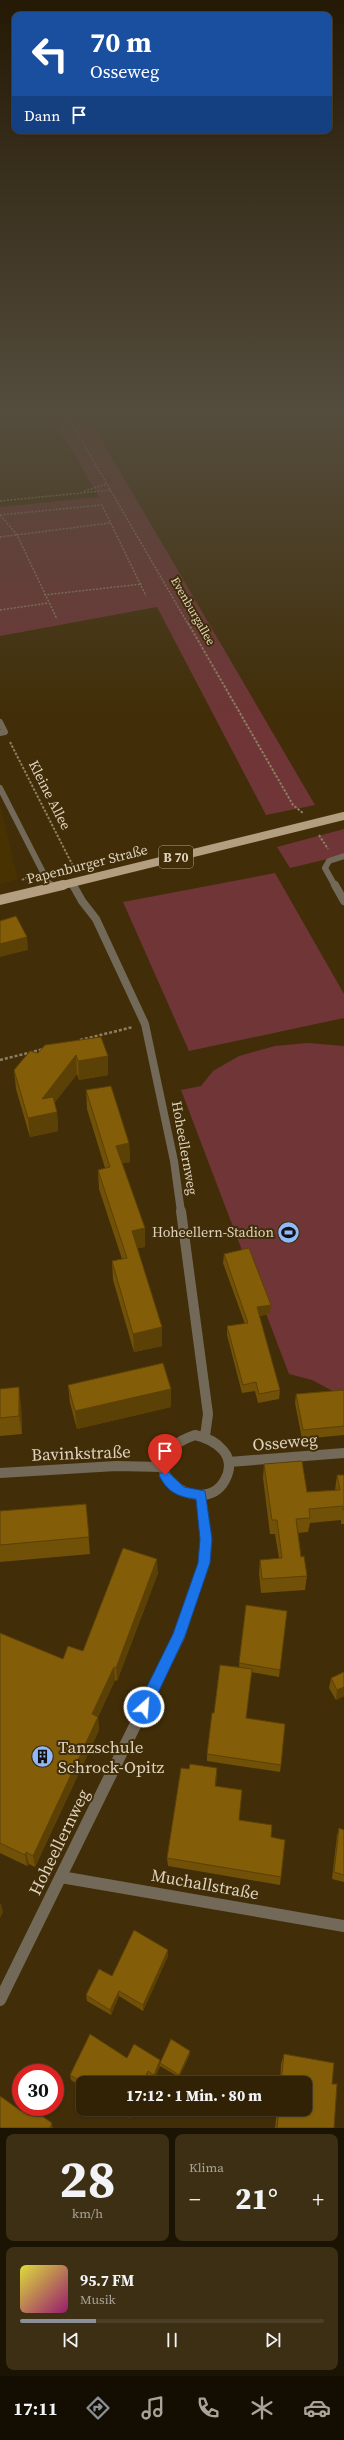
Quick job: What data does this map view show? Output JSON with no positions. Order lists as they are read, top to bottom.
{
  "streets": {
    "main road": ["B 70", "Papenburger Straße"],
    "street": [
      "Hoheellernweg",
      "Osseweg",
      "Bavinkstraße",
      "Muchallstraße"
    ],
    "path": ["Evenburgallee", "Kleine Allee"]
  },
  "crossings": [
    ["Papenburger Straße", "Hoheellernweg"],
    ["Hoheellernweg", "Osseweg"],
    ["Hoheellernweg", "Bavinkstraße"],
    ["Hoheellernweg", "Muchallstraße"],
    ["Osseweg", "Bavinkstraße"]
  ],
  "places": {
    "sports": ["Hoheellern-Stadion"],
    "building": ["Tanzschule Schrock-Opitz"]
  },
  "page": {
    "turn": ["70 m", "Osseweg"],
    "then": "Dann",
    "limit": "30",
    "trip": "17:12 · 1 Min. · 80 m",
    "tile": [
      ["28", "km/h"],
      "Klima"
    ],
    "heat": ["−", "21°", "+"],
    "song": ["95.7 FM", "Musik"],
    "tabs": "17:11"
  }
}
